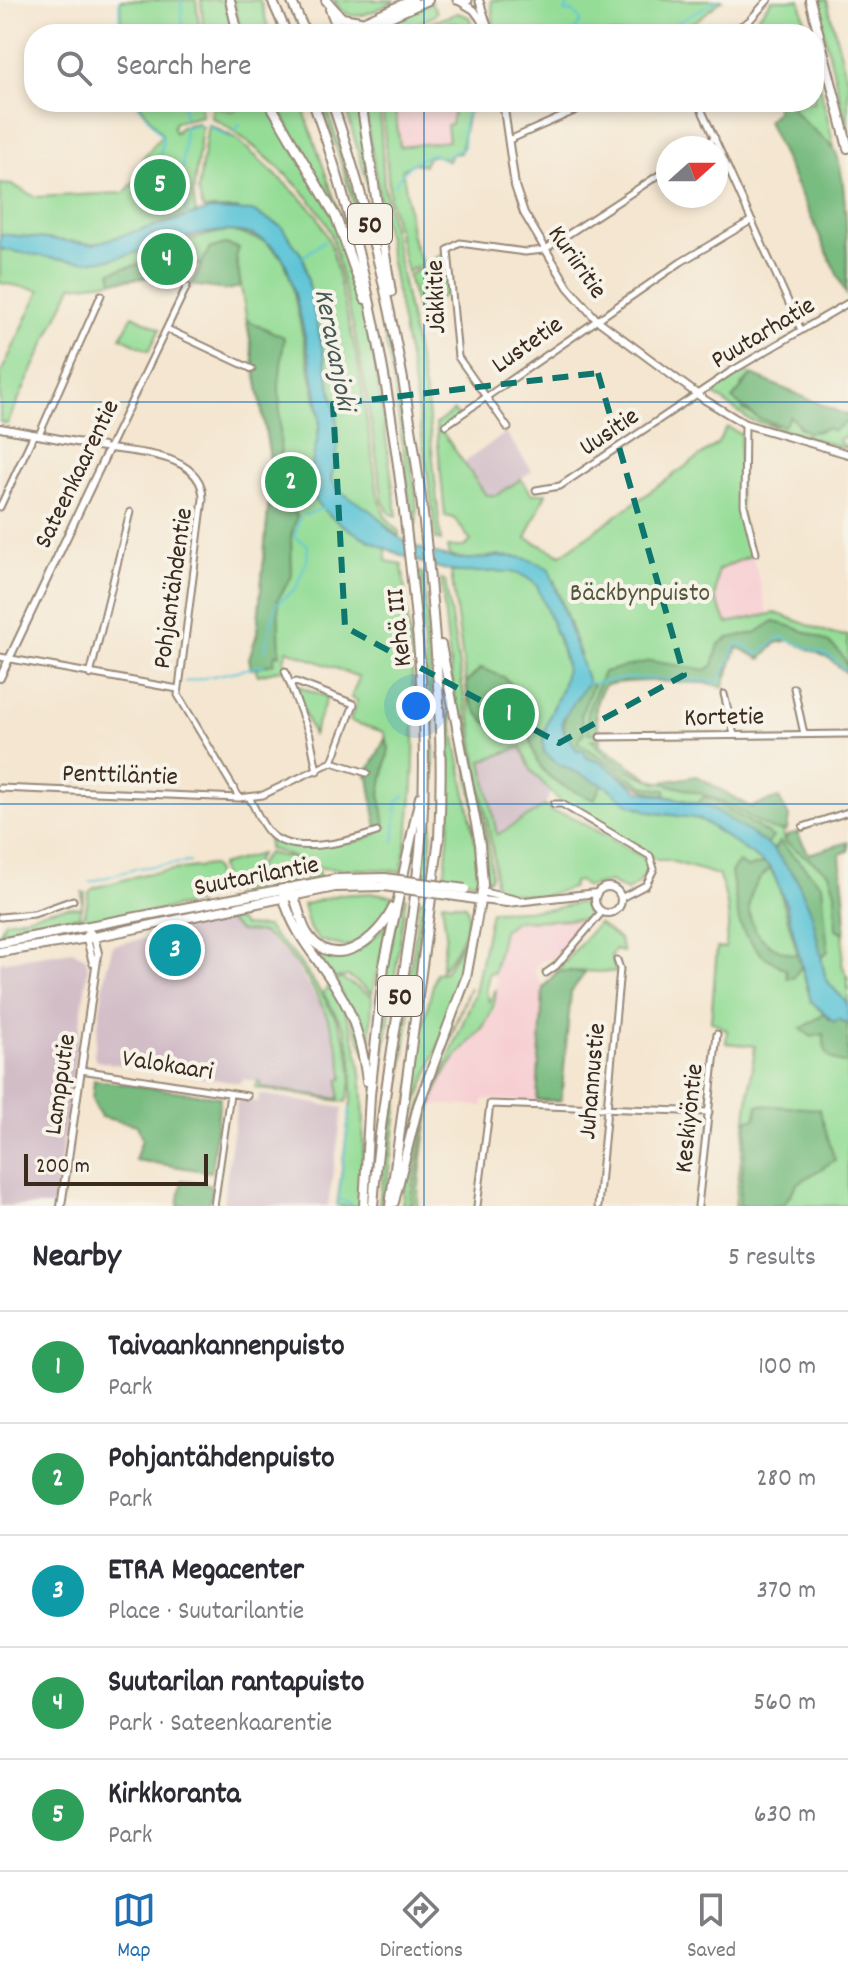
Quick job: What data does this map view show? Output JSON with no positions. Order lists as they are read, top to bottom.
{
  "streets": {
    "main road": ["50", "Kehä III", "Suutarilantie"],
    "street": [
      "Kuriiritie",
      "Jäkkitie",
      "Puutarhatie",
      "Lustetie",
      "Uusitie",
      "Sateenkaarentie",
      "Pohjantähdentie",
      "Kortetie",
      "Penttiläntie",
      "Valokaari",
      "Juhannustie",
      "Lampputie",
      "Keskiyöntie"
    ]
  },
  "crossings": [
    ["Kuriiritie", "Jäkkitie"],
    ["Kuriiritie", "Puutarhatie"],
    ["Kuriiritie", "Lustetie"],
    ["Kuriiritie", "Uusitie"],
    ["Jäkkitie", "Lustetie"],
    ["Puutarhatie", "Uusitie"],
    ["Sateenkaarentie", "Pohjantähdentie"],
    ["Pohjantähdentie", "Penttiläntie"],
    ["Suutarilantie", "Lampputie"],
    ["Valokaari", "Lampputie"]
  ],
  "water": ["Keravanjoki"],
  "parks": ["Bäckbynpuisto"],
  "scale_bar": "200 m",
  "north": "right",
  "page": {
    "search": "Search here",
    "pins": [
      "5",
      "4",
      "2",
      "1",
      "3"
    ],
    "scale": "200 m",
    "heading": ["Nearby", "5 results"],
    "list": [
      {
        "mark": "1",
        "name": "Taivaankannenpuisto",
        "note": "Park",
        "value": "100 m"
      },
      {
        "mark": "2",
        "name": "Pohjantähdenpuisto",
        "note": "Park",
        "value": "280 m"
      },
      {
        "mark": "3",
        "name": "ETRA Megacenter",
        "note": "Place · Suutarilantie",
        "value": "370 m"
      },
      {
        "mark": "4",
        "name": "Suutarilan rantapuisto",
        "note": "Park · Sateenkaarentie",
        "value": "560 m"
      },
      {
        "mark": "5",
        "name": "Kirkkoranta",
        "note": "Park",
        "value": "630 m"
      }
    ],
    "nav": ["Map", "Directions", "Saved"]
  }
}
